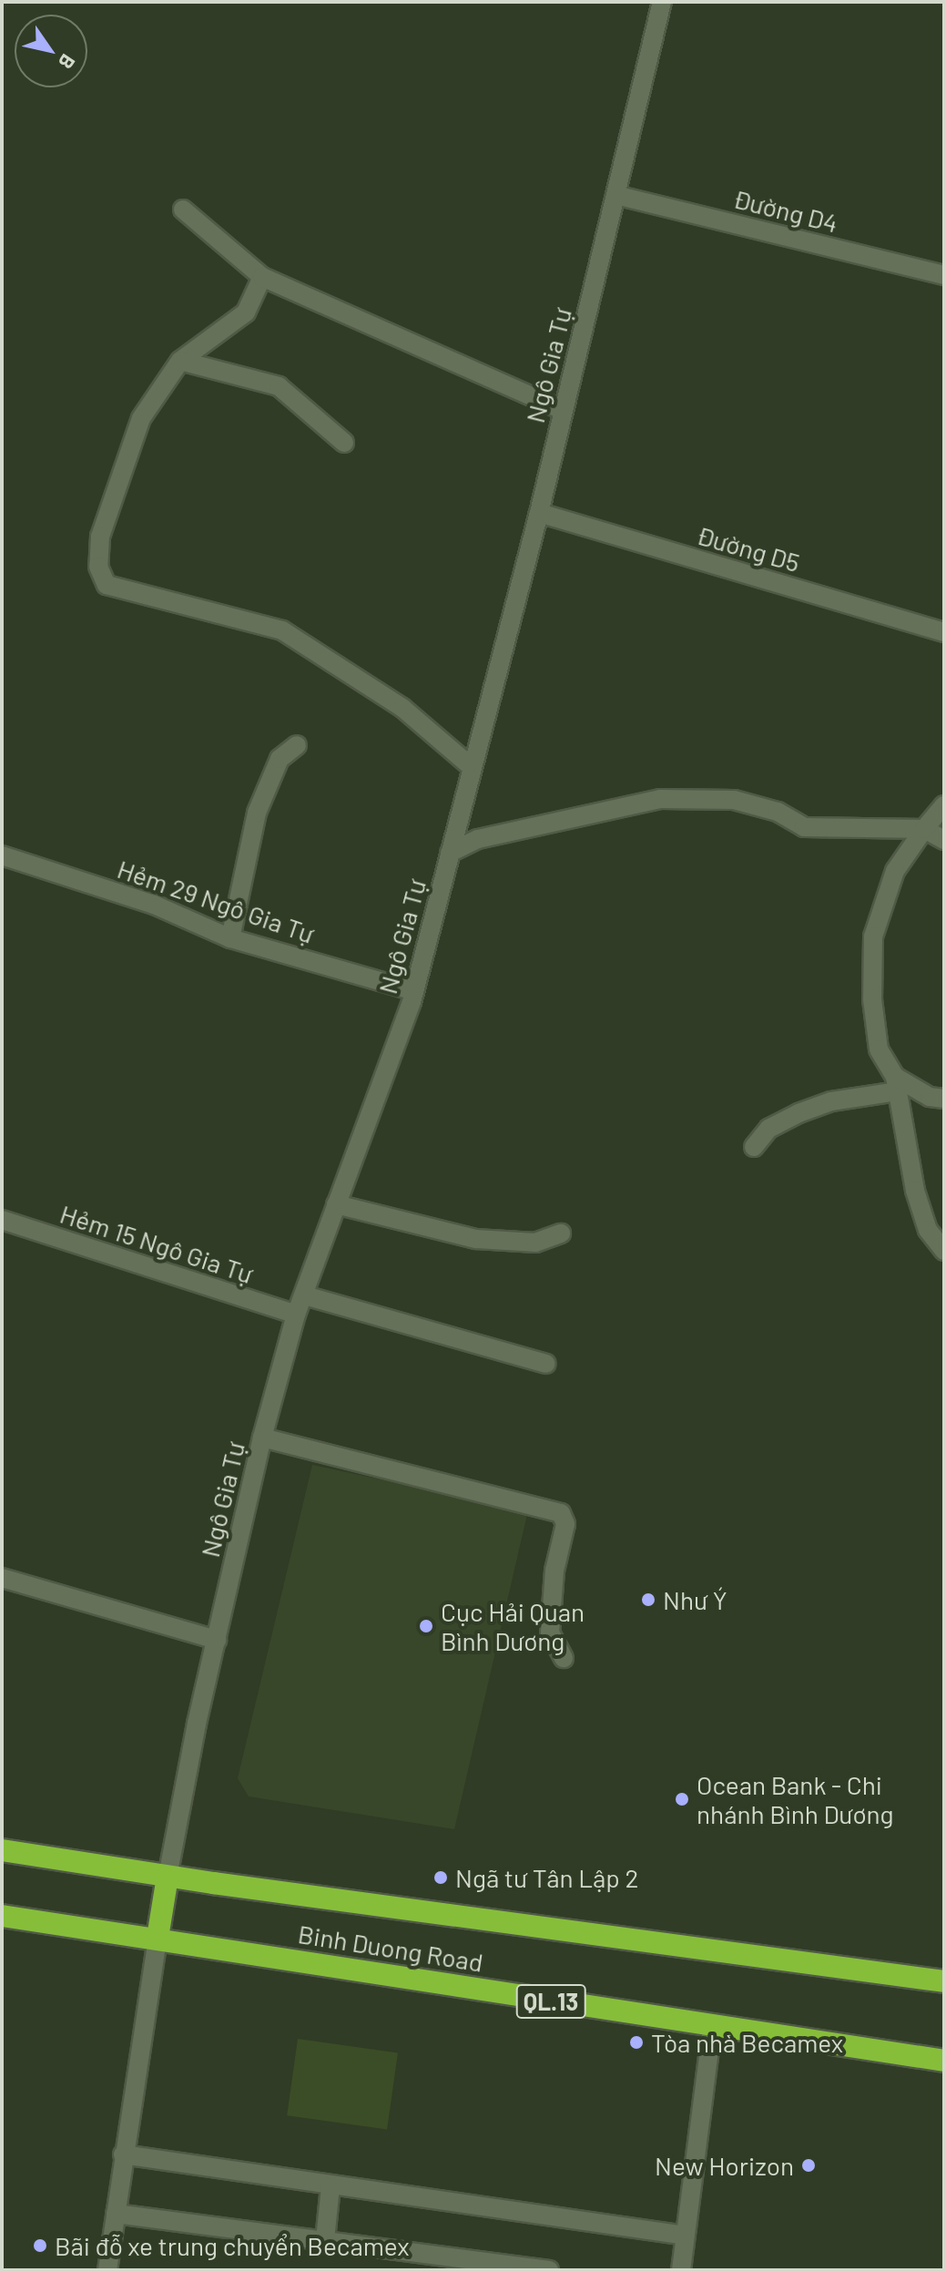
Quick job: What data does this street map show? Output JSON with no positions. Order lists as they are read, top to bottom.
{
  "streets": {
    "highway": ["Binh Duong Road", "QL.13"],
    "street": [
      "Đường D4",
      "Ngô Gia Tự",
      "Đường D5",
      "Hẻm 29 Ngô Gia Tự",
      "Hẻm 15 Ngô Gia Tự"
    ]
  },
  "crossings": [
    ["Đường D4", "Ngô Gia Tự"],
    ["Ngô Gia Tự", "Đường D5"],
    ["Ngô Gia Tự", "Hẻm 29 Ngô Gia Tự"],
    ["Ngô Gia Tự", "Hẻm 15 Ngô Gia Tự"],
    ["Ngô Gia Tự", "Binh Duong Road"]
  ],
  "places": [
    "Như Ý",
    "Cục Hải Quan Bình Dương",
    "Ocean Bank - Chi nhánh Bình Dương",
    "Ngã tư Tân Lập 2",
    "Tòa nhà Becamex",
    "New Horizon",
    "Bãi đỗ xe trung chuyển Becamex"
  ],
  "north": "bottom right"
}
